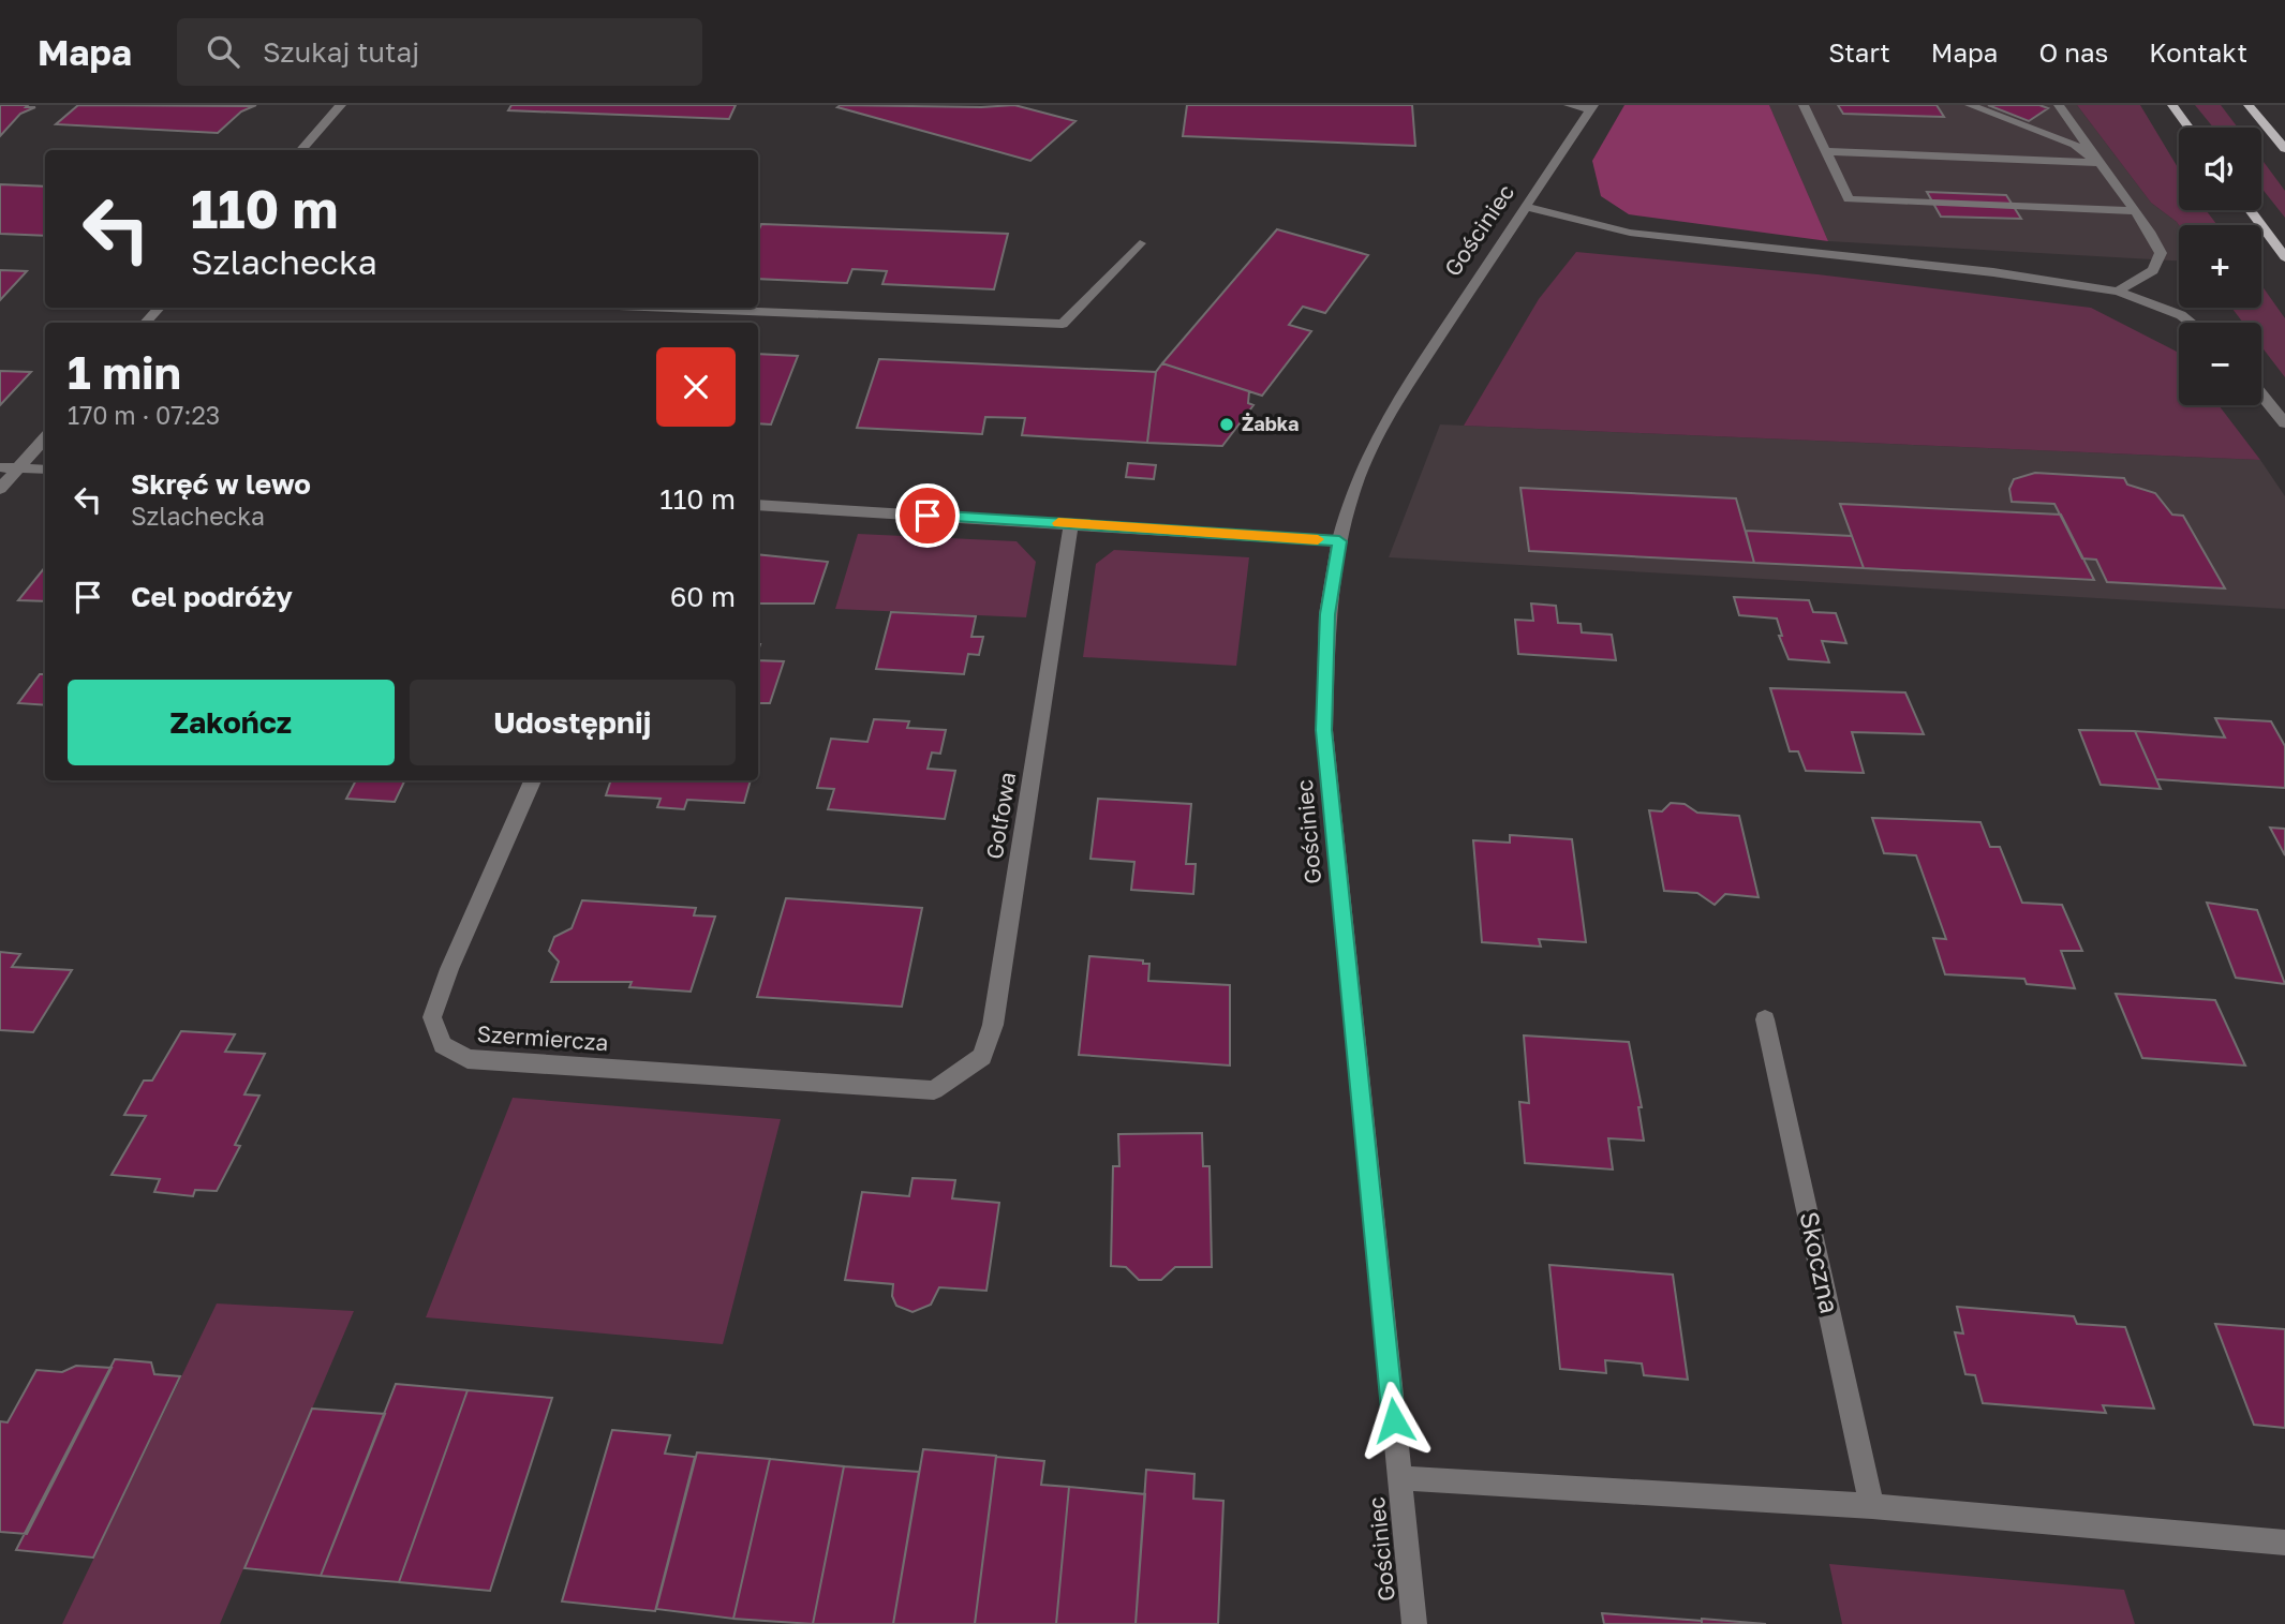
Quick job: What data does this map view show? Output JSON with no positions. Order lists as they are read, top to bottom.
{
  "streets": {
    "street": [
      "Gościniec",
      "Golfowa",
      "Szermiercza",
      "Skoczna"
    ]
  },
  "crossings": [
    ["Golfowa", "Szermiercza"]
  ],
  "places": ["Żabka"],
  "page": {
    "header": "Mapa",
    "search": "Szukaj tutaj",
    "nav": [
      "Start",
      "Mapa",
      "O nas",
      "Kontakt"
    ],
    "map_buttons": ["+", "−"],
    "turn": ["110 m", "Szlachecka"],
    "heading": ["1 min", "170 m · 07:23"],
    "list": [
      {
        "name": "Skręć w lewo",
        "note": "Szlachecka",
        "value": "110 m"
      },
      {
        "name": "Cel podróży",
        "value": "60 m"
      }
    ],
    "buttons": ["Zakończ", "Udostępnij"]
  }
}
